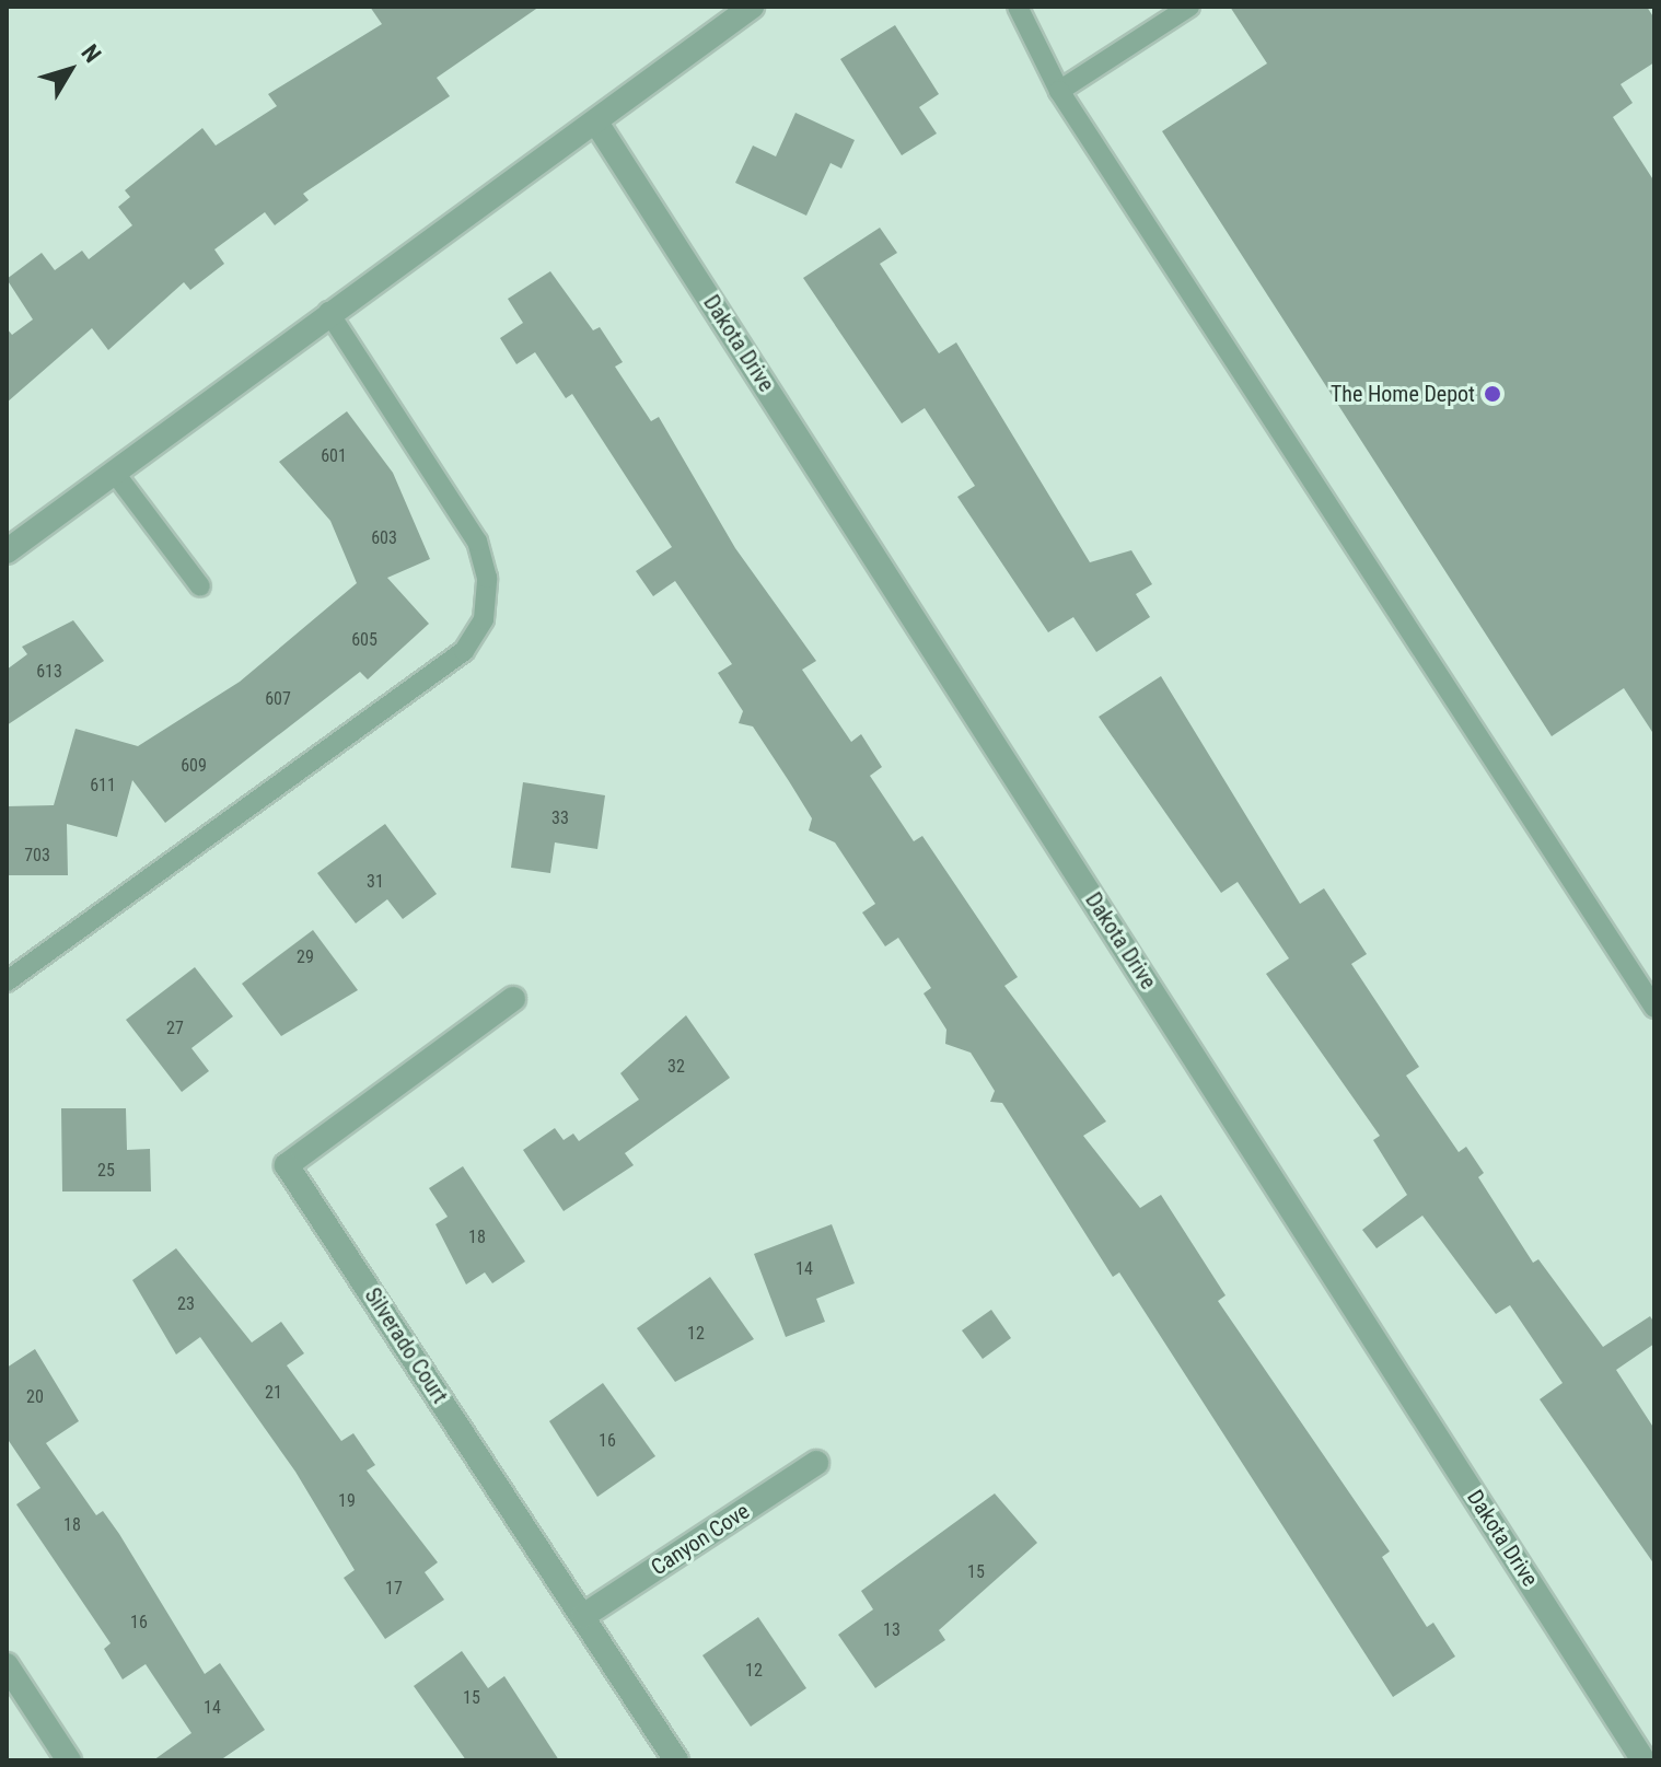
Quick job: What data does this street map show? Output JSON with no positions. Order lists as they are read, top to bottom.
{
  "streets": {
    "street": ["Dakota Drive", "Silverado Court", "Canyon Cove"]
  },
  "crossings": [
    ["Silverado Court", "Canyon Cove"]
  ],
  "places": ["The Home Depot"],
  "house_numbers": [
    "601",
    "603",
    "605",
    "613",
    "607",
    "609",
    "611",
    "33",
    "703",
    "31",
    "29",
    "27",
    "32",
    "25",
    "18",
    "14",
    "23",
    "12",
    "21",
    "20",
    "16",
    "19",
    "18",
    "15",
    "17",
    "16",
    "13",
    "12",
    "15",
    "14"
  ],
  "north": "top right"
}
